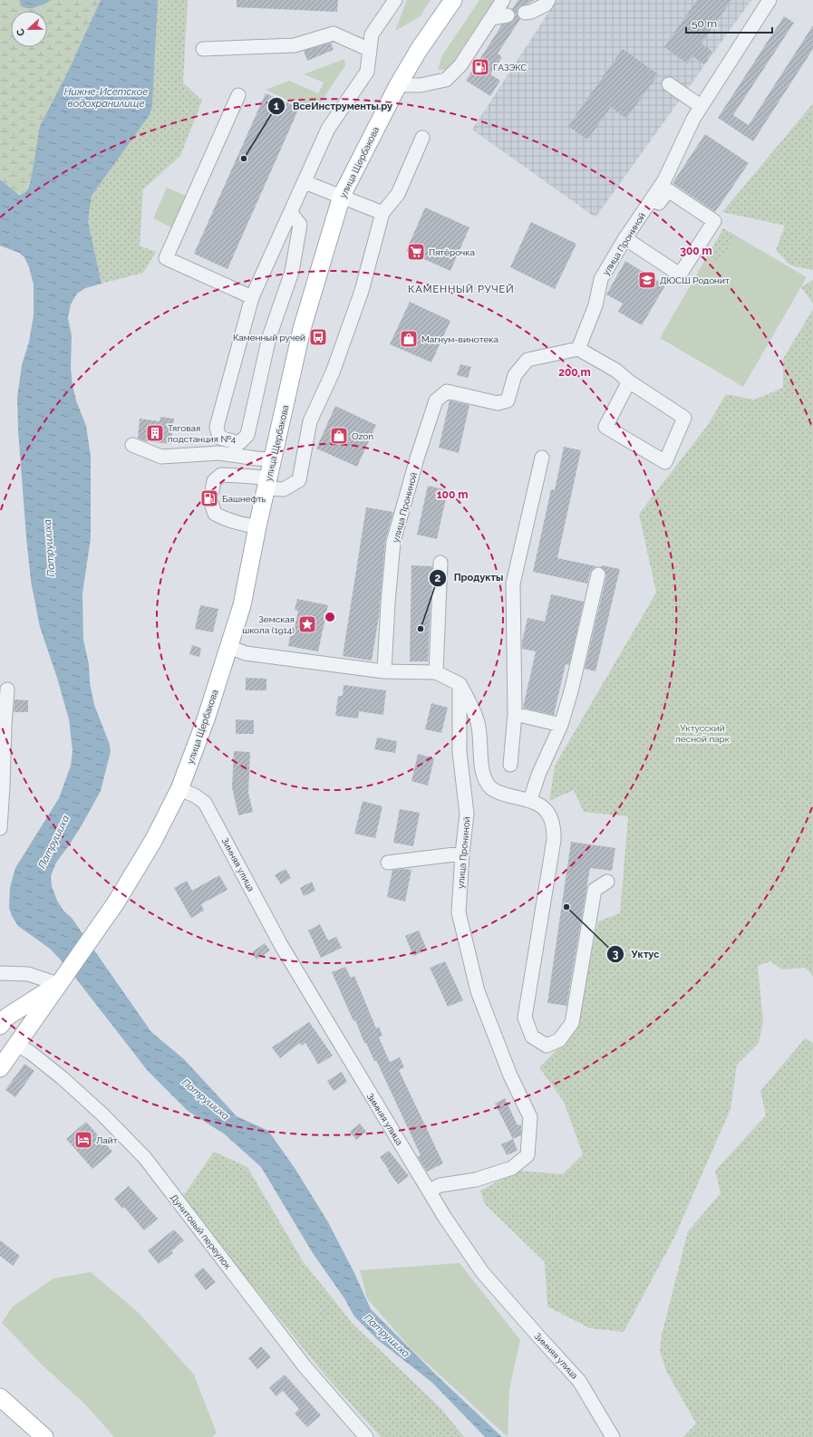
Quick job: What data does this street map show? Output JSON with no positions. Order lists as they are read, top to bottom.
{
  "streets": {
    "main road": ["улица Щербакова"],
    "street": ["улица Прониной", "Зимняя улица", "Дунитовый переулок"]
  },
  "crossings": [
    ["улица Щербакова", "Зимняя улица"],
    ["улица Щербакова", "Дунитовый переулок"],
    ["улица Прониной", "Зимняя улица"]
  ],
  "districts": ["КАМЕННЫЙ РУЧЕЙ"],
  "water": ["Нижне-Исетское водохранилище", "Патрушиха"],
  "parks": ["Уктусский лесной парк"],
  "places": {
    "fuel station": ["ГАЗЭКС", "Башнефть"],
    "other": ["ВсеИнструменты.ру", "Продукты", "Уктус"],
    "supermarket": ["Пятёрочка"],
    "school or university": ["ДЮСШ Родонит"],
    "bus stop": ["Каменный ручей"],
    "shop": ["Магнум-винотека", "Ozon"],
    "building": ["Тяговая подстанция №4"],
    "place": ["Земская школа (1914)"],
    "hotel": ["Лайт"]
  },
  "scale_bar": "50 m",
  "north": "left",
  "rings": ["300 m", "200 m", "100 m"]
}
